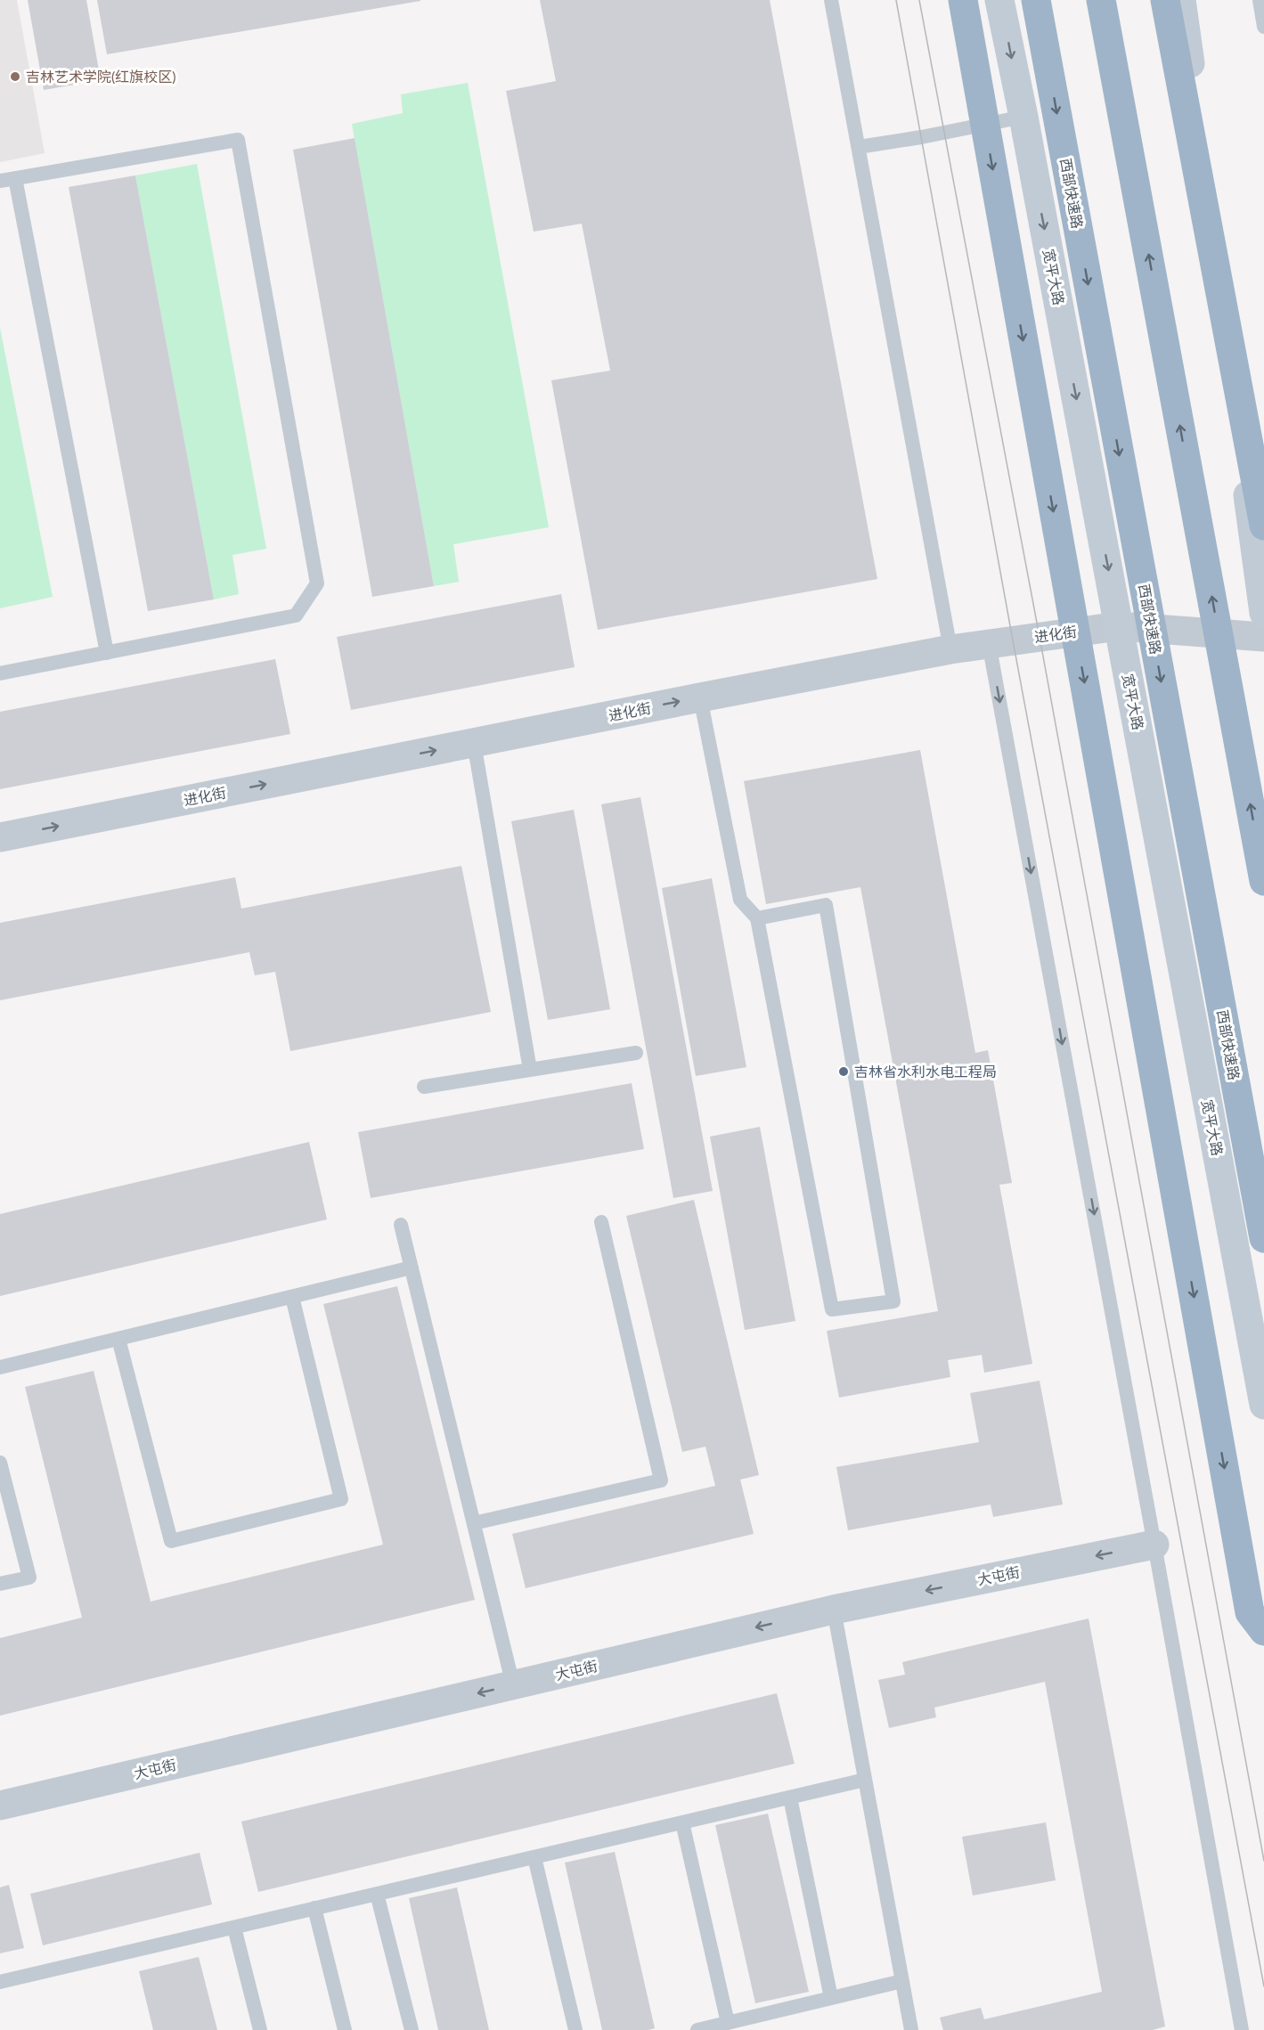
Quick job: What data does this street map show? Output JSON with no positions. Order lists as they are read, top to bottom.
{
  "streets": {
    "highway": ["西部快速路"],
    "main road": ["宽平大路"],
    "street": ["进化街", "大屯街"]
  },
  "crossings": [
    ["宽平大路", "进化街"]
  ],
  "one_way": ["进化街", "大屯街"],
  "places": ["吉林艺术学院(红旗校区)", "吉林省水利水电工程局"]
}
